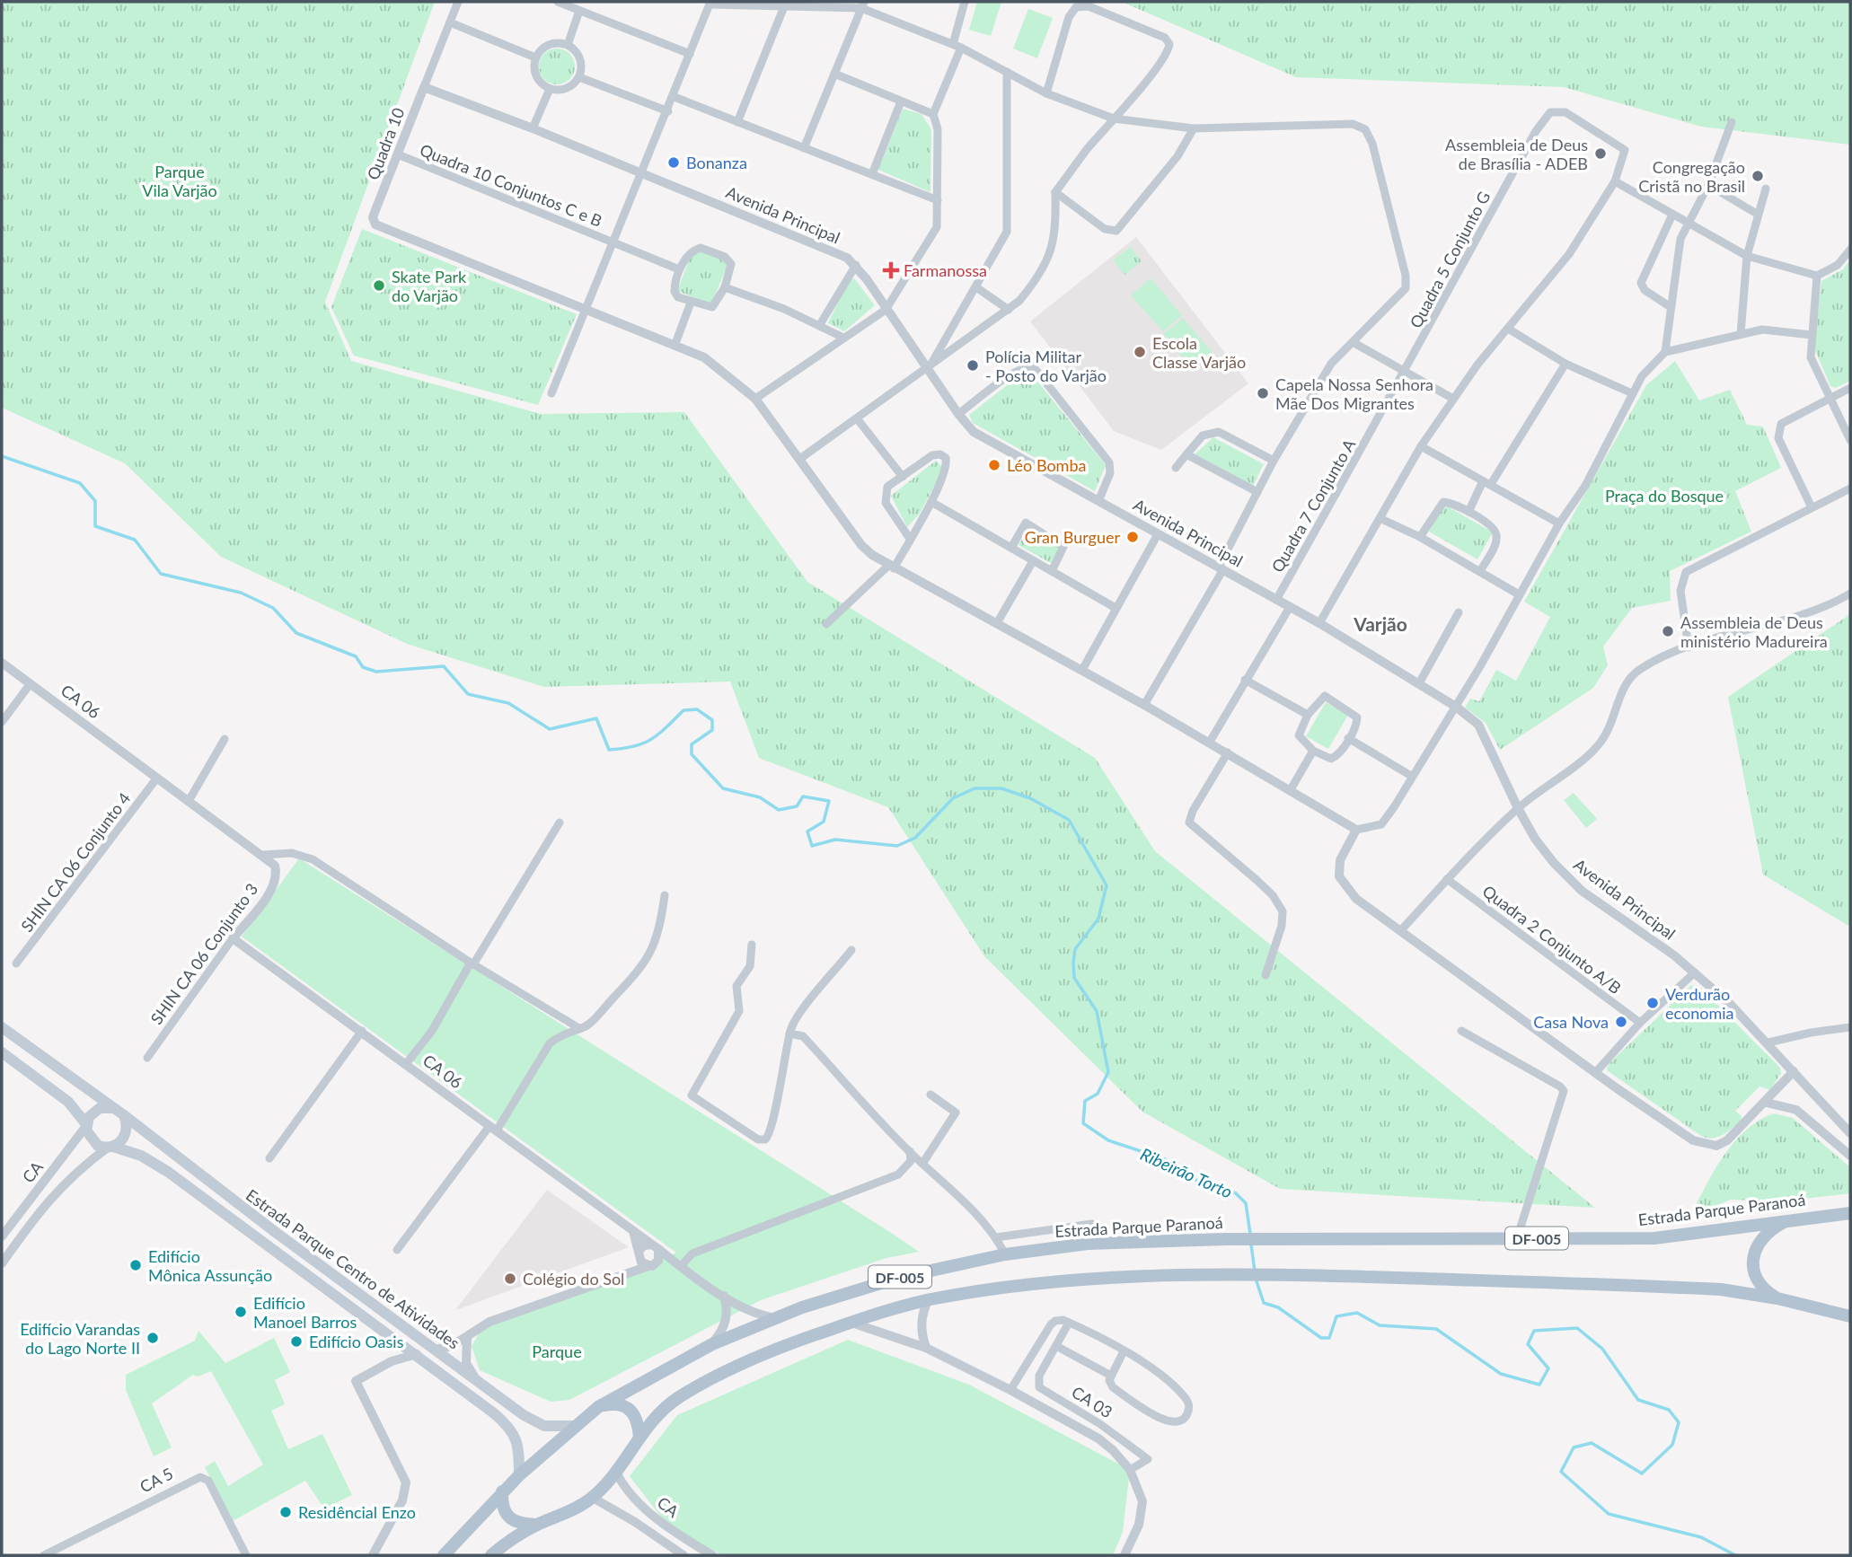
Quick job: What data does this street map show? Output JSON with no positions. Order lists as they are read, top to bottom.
{
  "streets": {
    "main road": ["Estrada Parque Paranoá", "DF-005", "Estrada Parque Centro de Atividades"],
    "street": [
      "Quadra 10",
      "Quadra 10 Conjuntos C e B",
      "Avenida Principal",
      "Quadra 5 Conjunto G",
      "Quadra 7 Conjunto A",
      "CA 06",
      "SHIN CA 06 Conjunto 4",
      "Quadra 2 Conjunto A/B",
      "SHIN CA 06 Conjunto 3",
      "CA",
      "CA 03",
      "CA 5"
    ]
  },
  "crossings": [
    ["Quadra 10", "Quadra 10 Conjuntos C e B"],
    ["Quadra 10", "Avenida Principal"],
    ["Avenida Principal", "Quadra 7 Conjunto A"],
    ["Quadra 5 Conjunto G", "Quadra 7 Conjunto A"],
    ["CA 06", "SHIN CA 06 Conjunto 4"],
    ["CA 06", "SHIN CA 06 Conjunto 3"],
    ["CA 06", "Estrada Parque Paranoá"],
    ["CA", "DF-005"],
    ["CA", "Estrada Parque Centro de Atividades"],
    ["Estrada Parque Paranoá", "Estrada Parque Centro de Atividades"],
    ["DF-005", "CA 03"]
  ],
  "districts": ["Varjão"],
  "water": ["Ribeirão Torto"],
  "parks": ["Parque Vila Varjão", "Praça do Bosque", "Parque"],
  "places": {
    "other": [
      "Assembleia de Deus de Brasília - ADEB",
      "Bonanza",
      "Congregação Cristã no Brasil",
      "Skate Park do Varjão",
      "Escola Classe Varjão",
      "Polícia Militar - Posto do Varjão",
      "Capela Nossa Senhora Mãe Dos Migrantes",
      "Léo Bomba",
      "Gran Burguer",
      "Assembleia de Deus ministério Madureira",
      "Verdurão economia",
      "Casa Nova",
      "Edifício Mônica Assunção",
      "Colégio do Sol",
      "Edifício Manoel Barros",
      "Edifício Varandas do Lago Norte II",
      "Edifício Oasis",
      "Residêncial Enzo"
    ],
    "health": ["Farmanossa"]
  }
}
